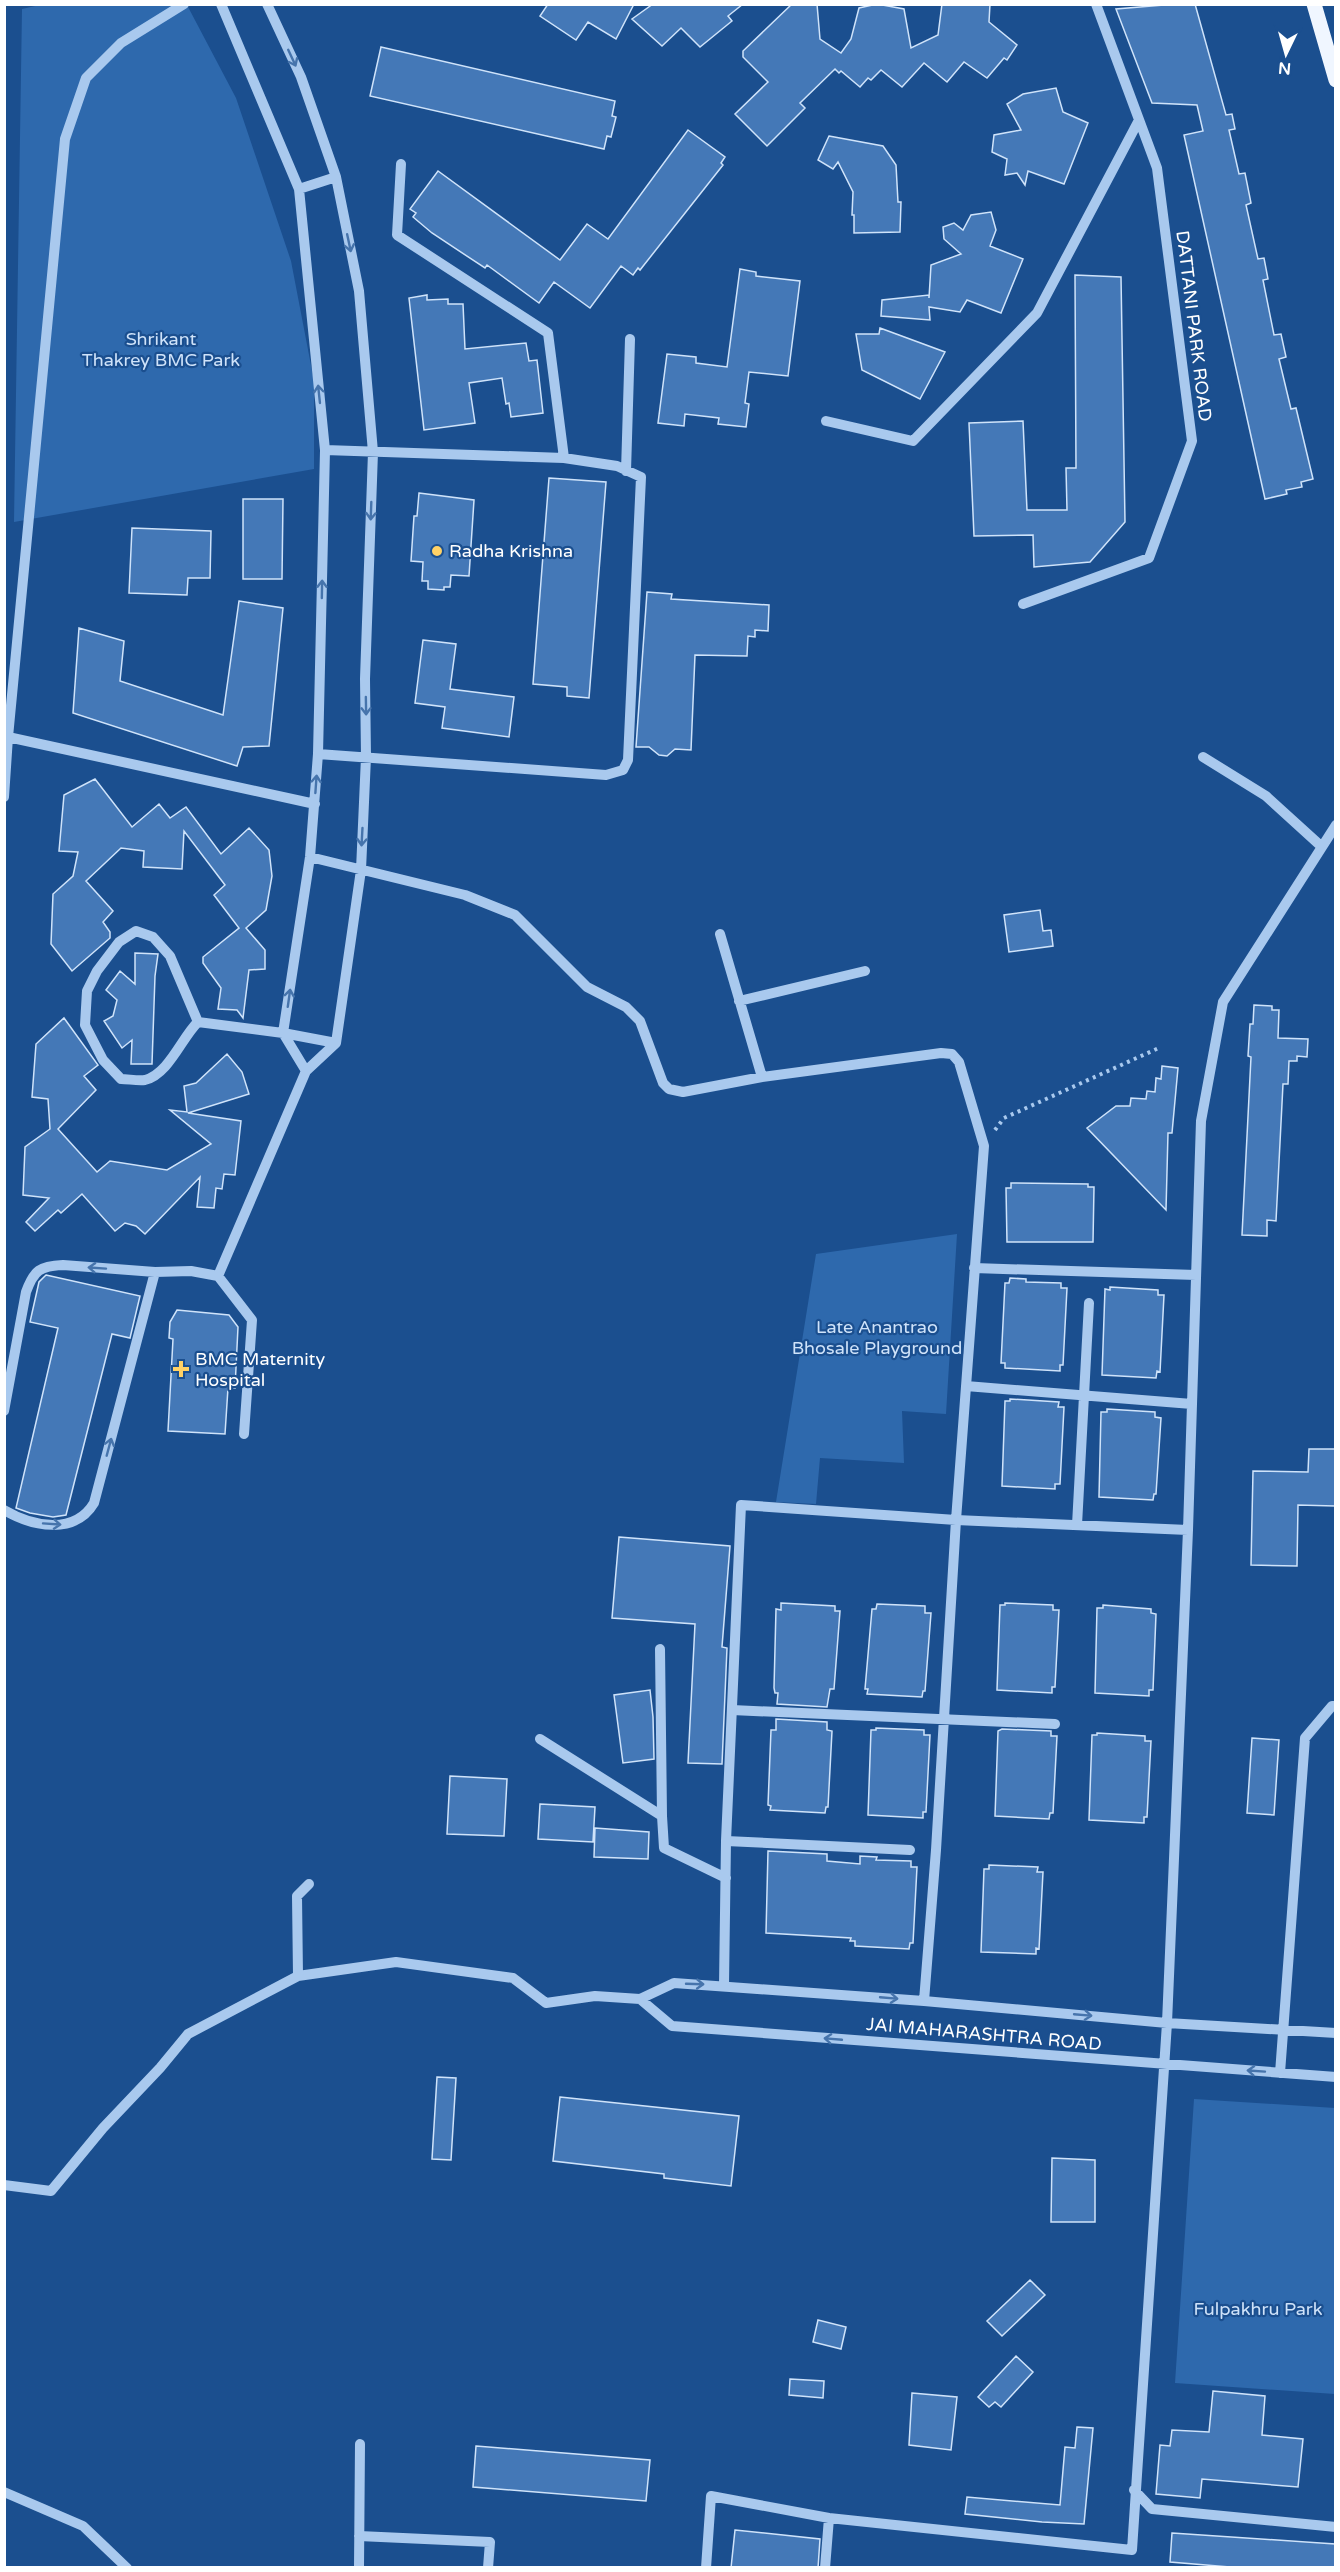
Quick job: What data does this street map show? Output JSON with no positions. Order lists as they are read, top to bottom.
{
  "streets": {
    "street": ["DATTANI PARK ROAD", "JAI MAHARASHTRA ROAD"]
  },
  "parks": ["Shrikant Thakrey BMC Park", "Late Anantrao Bhosale Playground", "Fulpakhru Park"],
  "places": {
    "other": ["Radha Krishna"],
    "health": ["BMC Maternity Hospital"]
  },
  "north": "bottom"
}
